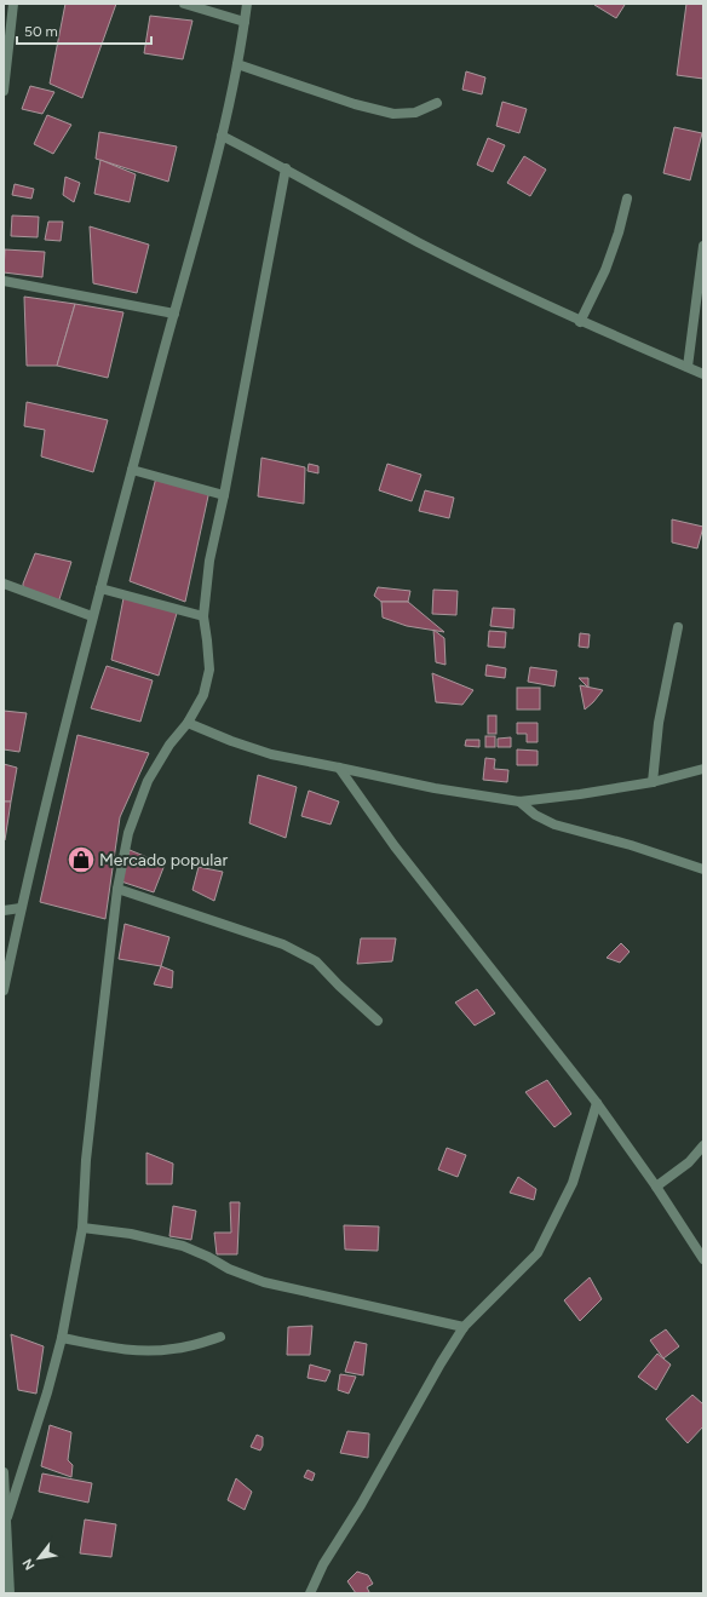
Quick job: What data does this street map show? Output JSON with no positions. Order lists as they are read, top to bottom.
{
  "places": {
    "shop": ["Mercado popular"]
  },
  "scale_bar": "50 m",
  "north": "bottom left"
}
